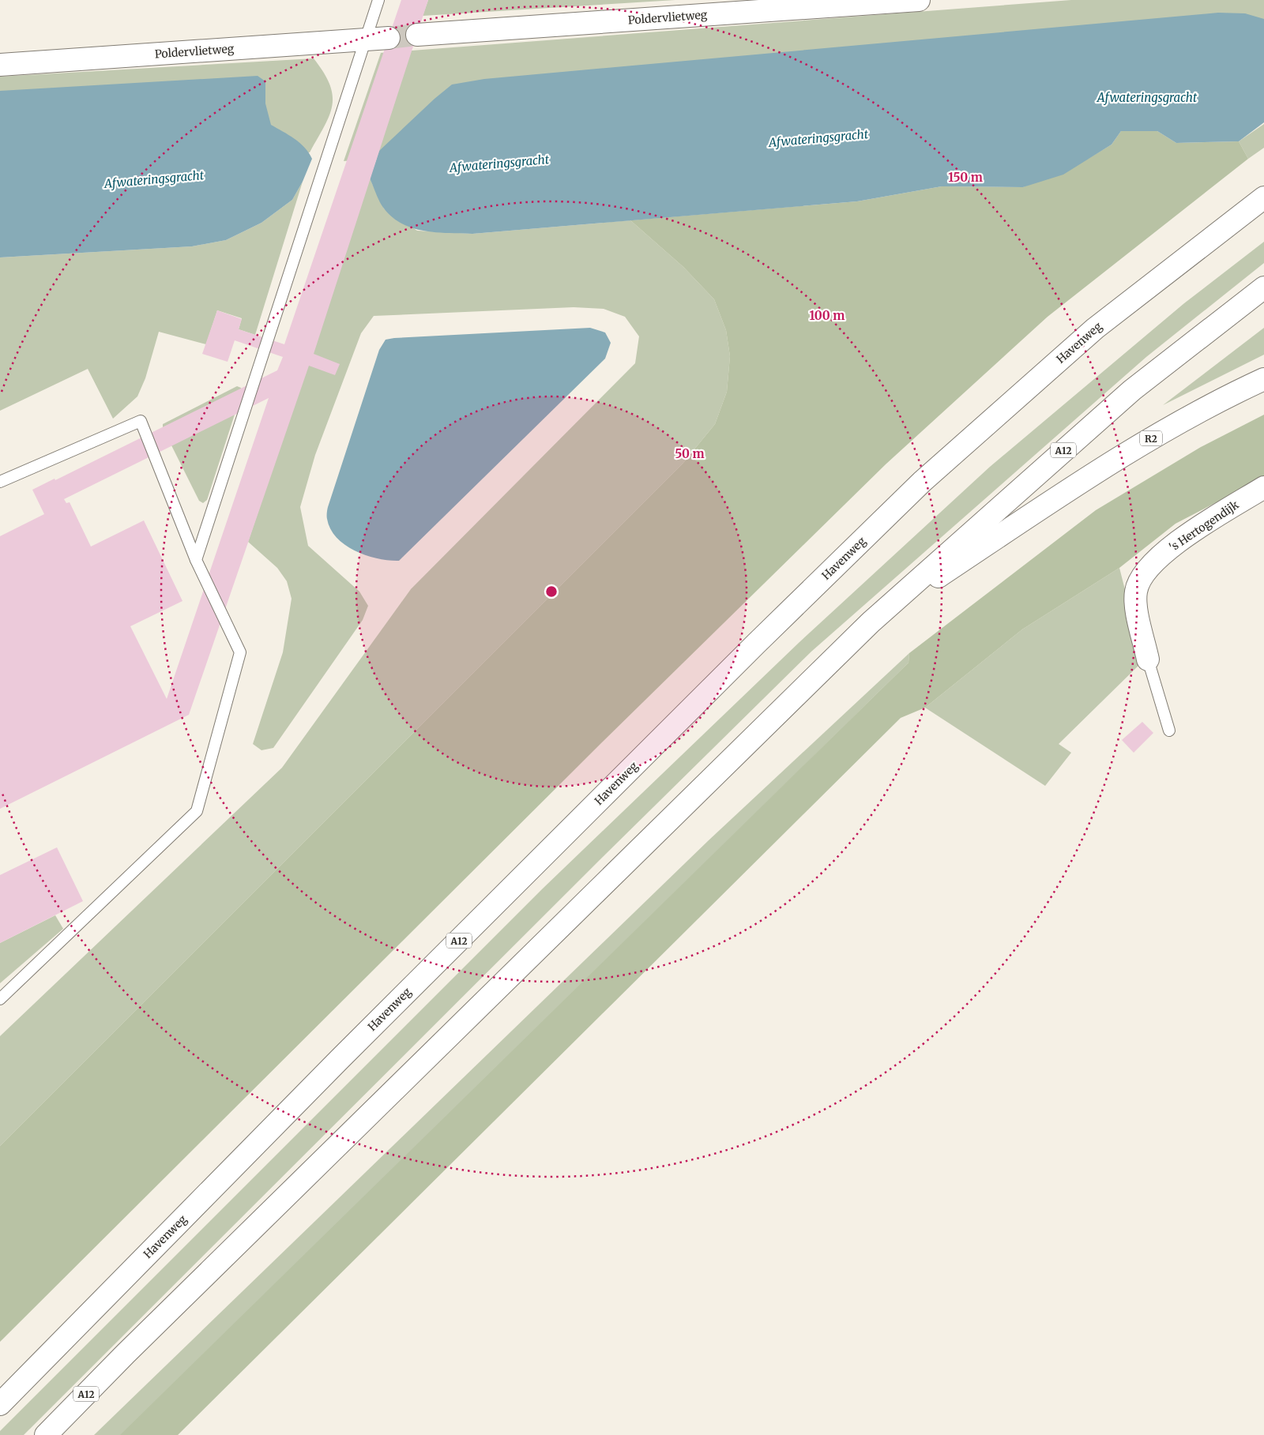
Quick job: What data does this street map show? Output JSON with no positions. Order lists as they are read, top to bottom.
{
  "streets": {
    "main road": [
      "Poldervlietweg",
      "Havenweg",
      "R2",
      "A12",
      "'s Hertogendijk"
    ]
  },
  "crossings": [
    ["R2", "A12"]
  ],
  "water": ["Afwateringsgracht"],
  "rings": ["150 m", "100 m", "50 m"]
}
